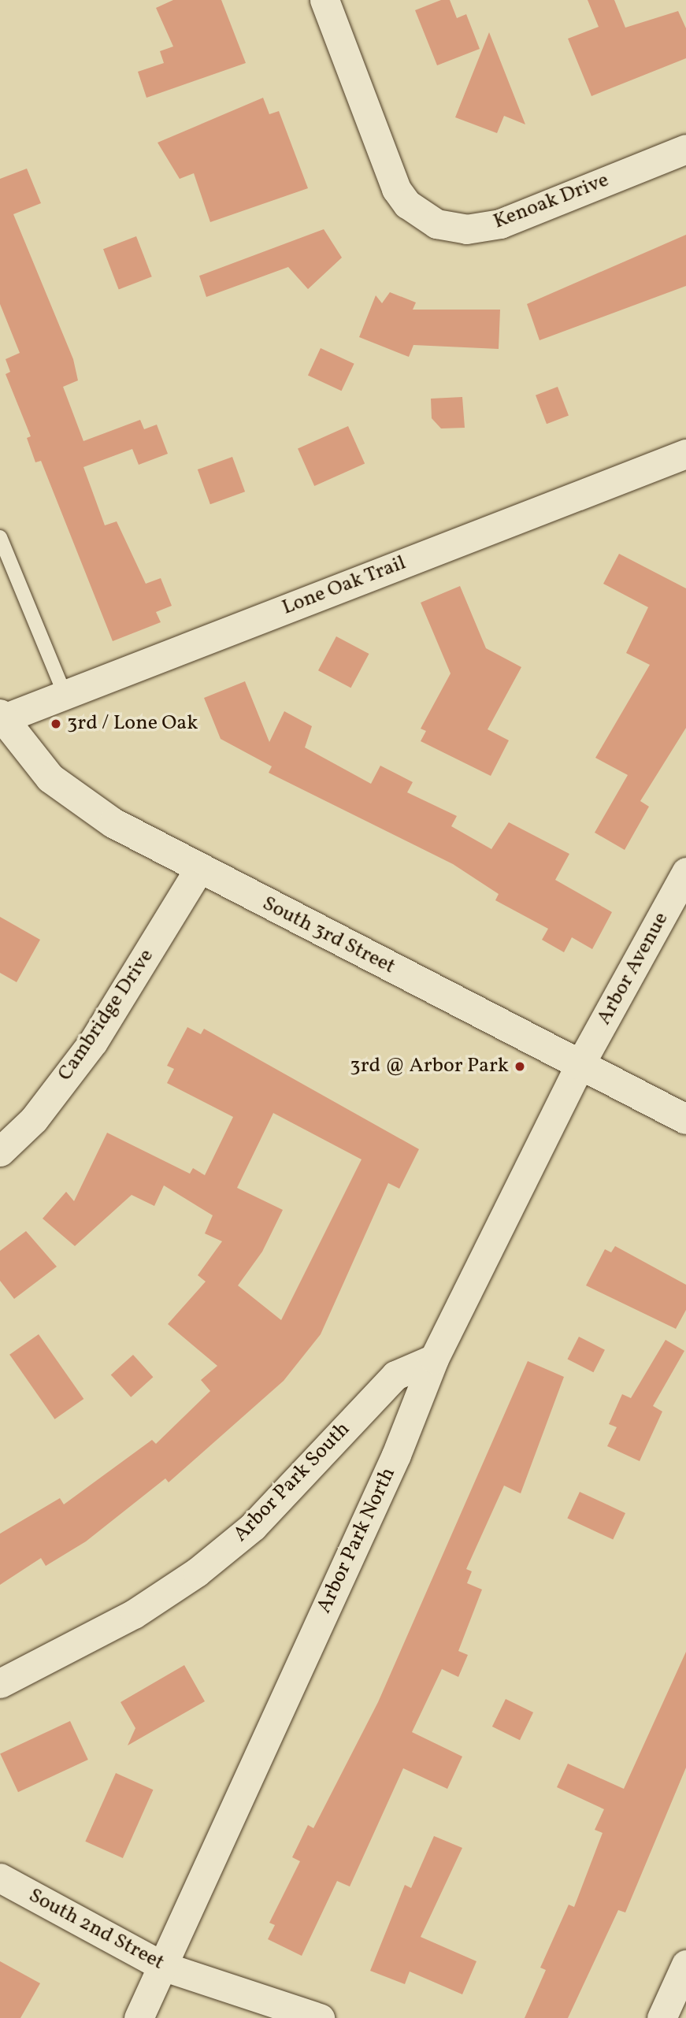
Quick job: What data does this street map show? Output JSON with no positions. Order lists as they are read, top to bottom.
{
  "streets": {
    "street": [
      "Kenoak Drive",
      "Lone Oak Trail",
      "South 3rd Street",
      "Arbor Avenue",
      "Cambridge Drive",
      "Arbor Park South",
      "Arbor Park North",
      "South 2nd Street"
    ]
  },
  "crossings": [
    ["Lone Oak Trail", "South 3rd Street"],
    ["South 3rd Street", "Arbor Avenue"],
    ["South 3rd Street", "Cambridge Drive"],
    ["South 3rd Street", "Arbor Park North"],
    ["Arbor Avenue", "Arbor Park North"],
    ["Arbor Park South", "Arbor Park North"],
    ["Arbor Park North", "South 2nd Street"]
  ],
  "places": ["3rd / Lone Oak", "3rd @ Arbor Park"]
}
